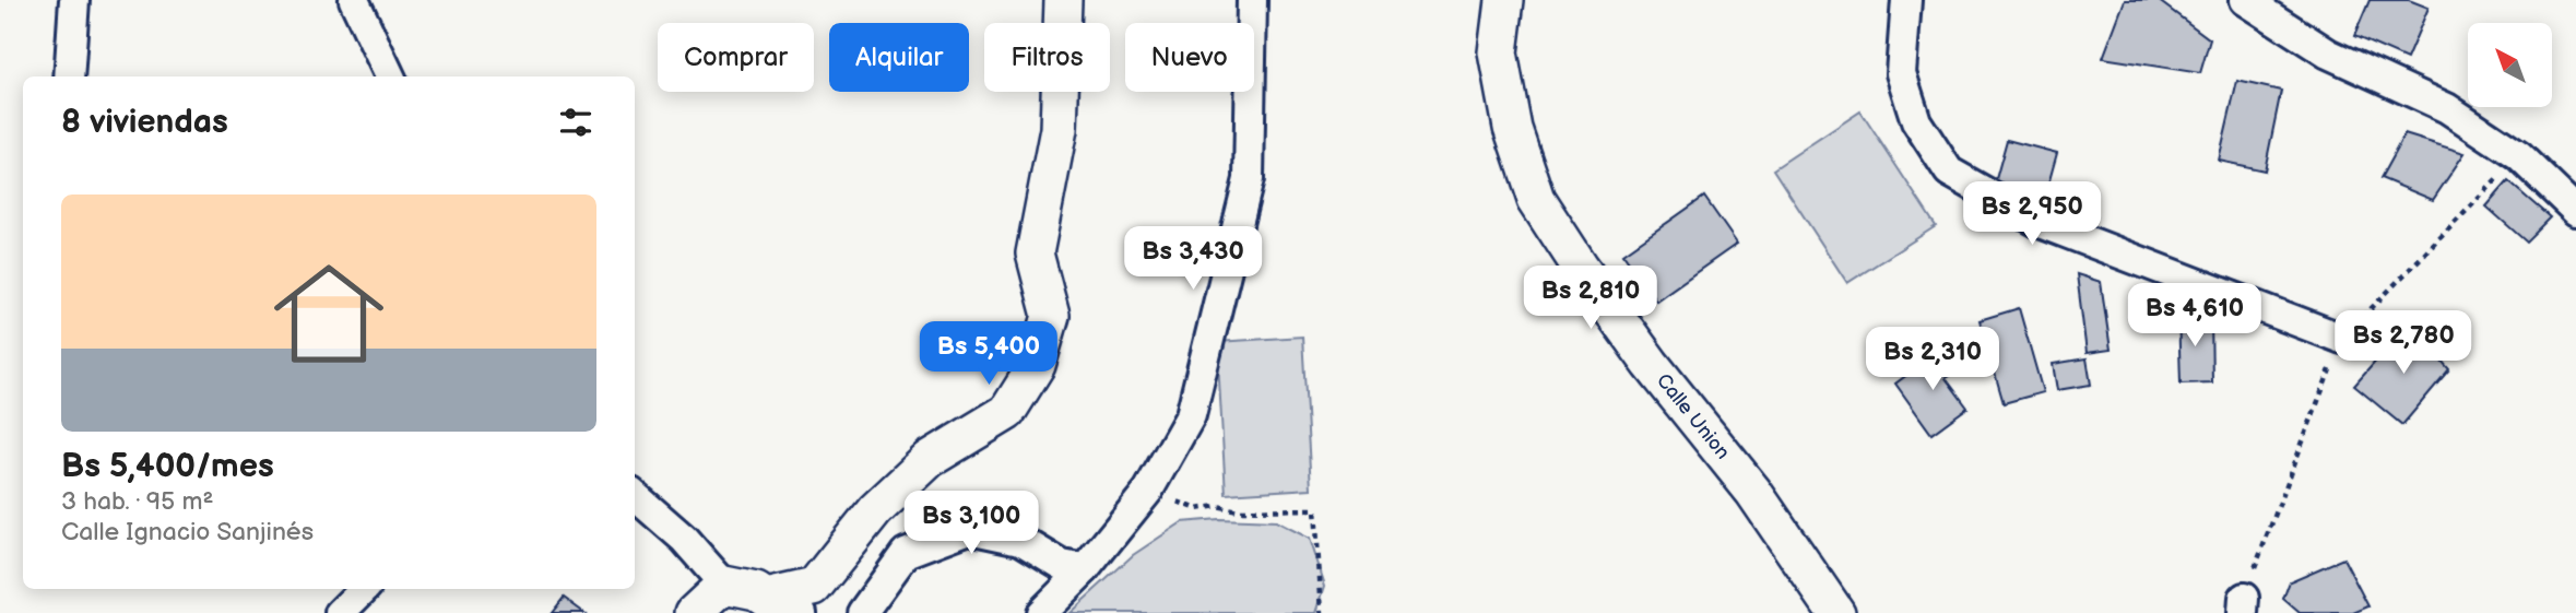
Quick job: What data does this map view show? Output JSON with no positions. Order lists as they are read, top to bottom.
{
  "streets": {
    "street": ["Calle Union"]
  },
  "north": "top left",
  "page": {
    "chip": [
      "Comprar",
      "Alquilar",
      "Filtros",
      "Nuevo"
    ],
    "heading": "8 viviendas",
    "list": [
      {
        "name": "Bs 5,400/mes",
        "note": "3 hab. · 95 m² · Calle Ignacio Sanjinés"
      }
    ],
    "price": [
      "Bs 2,950",
      "Bs 3,430",
      "Bs 2,810",
      "Bs 4,610",
      "Bs 2,780",
      "Bs 5,400",
      "Bs 2,310",
      "Bs 3,100"
    ]
  }
}
